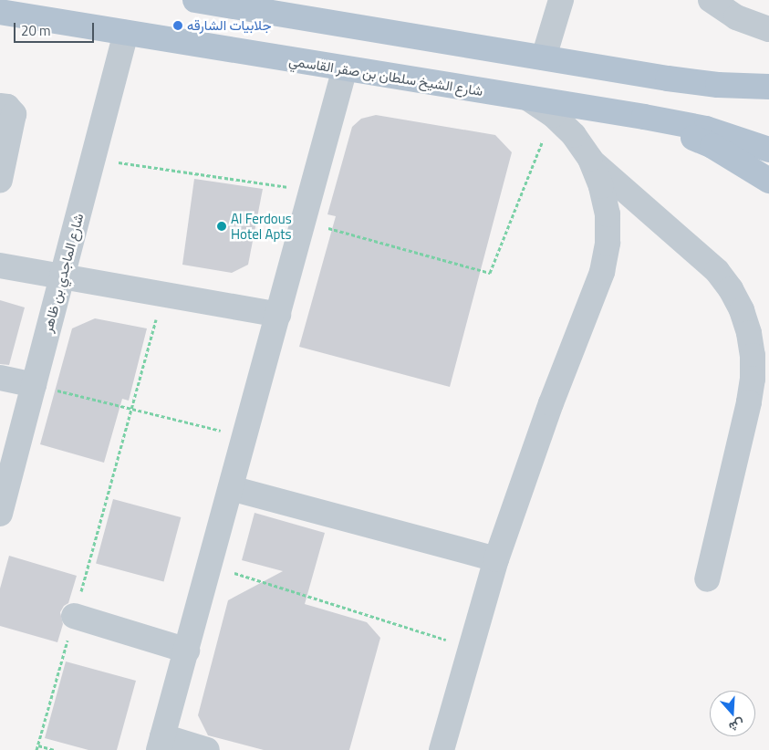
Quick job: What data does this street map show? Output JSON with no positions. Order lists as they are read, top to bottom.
{
  "streets": {
    "main road": ["شارع الشيخ سلطان بن صقر القاسمي"],
    "street": ["شارع الماجدي بن ظاهر"]
  },
  "crossings": [
    ["شارع الشيخ سلطان بن صقر القاسمي", "شارع الماجدي بن ظاهر"]
  ],
  "places": ["جلابيات الشارقه", "Al Ferdous Hotel Apts"],
  "scale_bar": "20 m",
  "north": "bottom"
}
